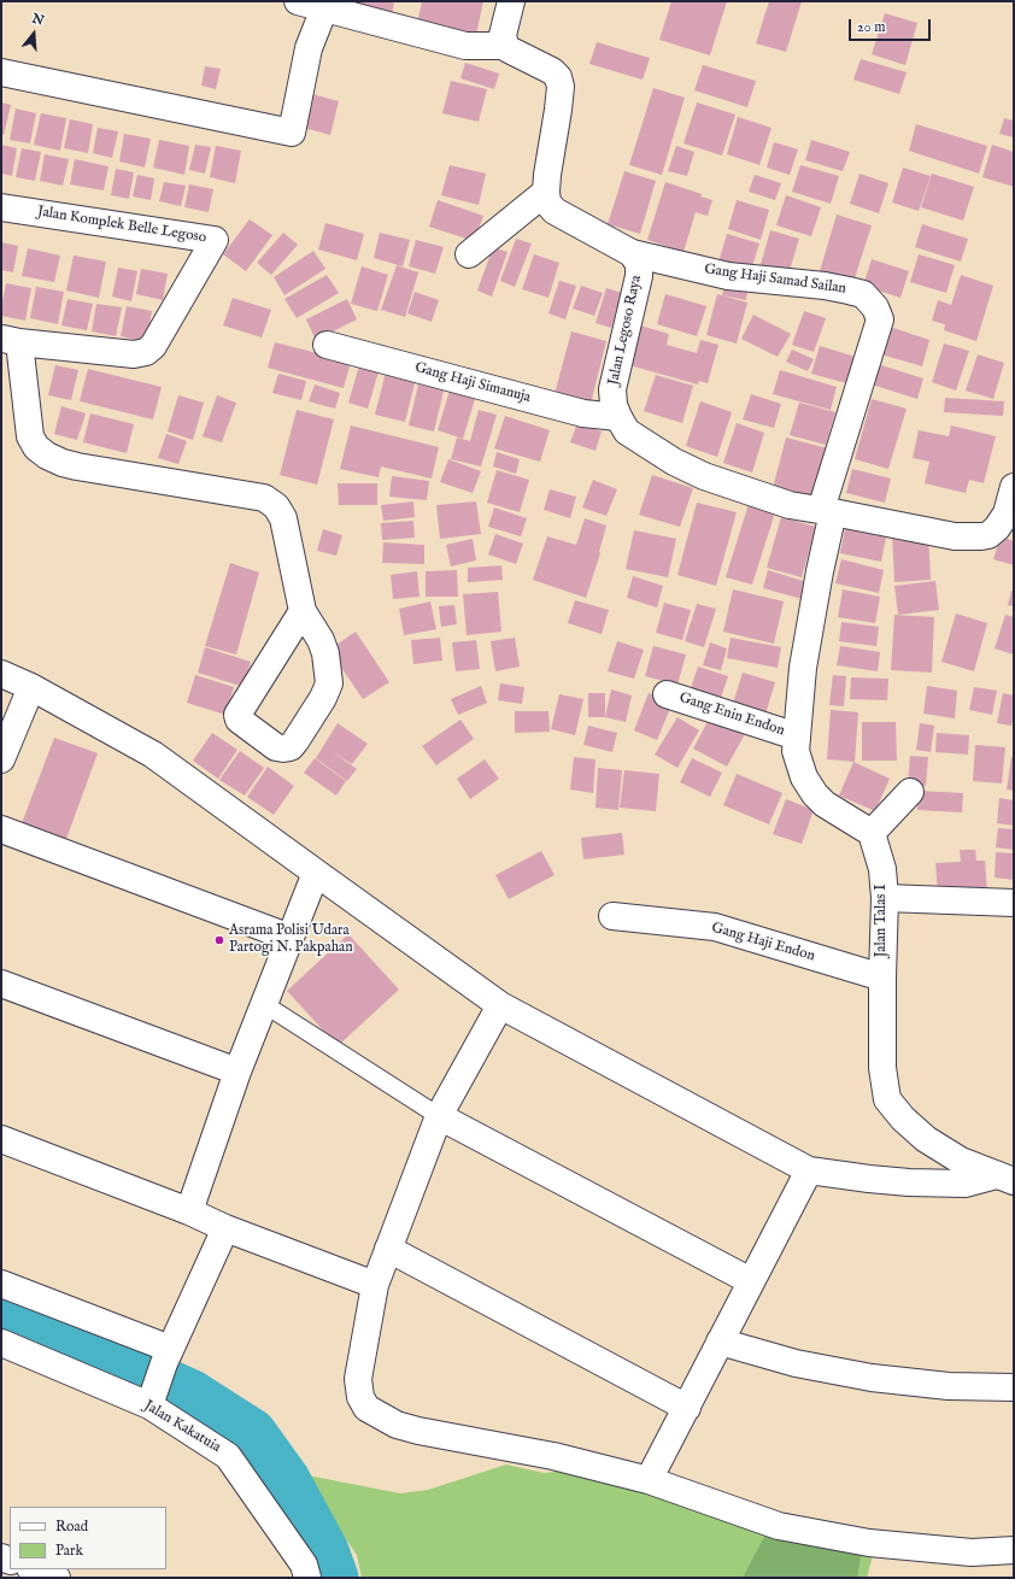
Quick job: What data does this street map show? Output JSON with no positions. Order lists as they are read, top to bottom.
{
  "streets": {
    "street": [
      "Jalan Komplek Belle Legoso",
      "Gang Haji Samad Sailan",
      "Jalan Legoso Raya",
      "Gang Haji Simanuja",
      "Gang Enin Endon",
      "Jalan Talas I",
      "Gang Haji Endon",
      "Jalan Kakatuia"
    ]
  },
  "crossings": [
    ["Gang Haji Samad Sailan", "Jalan Legoso Raya"],
    ["Jalan Legoso Raya", "Gang Haji Simanuja"],
    ["Jalan Talas I", "Gang Haji Endon"]
  ],
  "places": ["Asrama Polisi Udara Partogi N. Pakpahan"],
  "legend": ["Road", "Park"],
  "scale_bar": "20 m",
  "north": "top"
}
